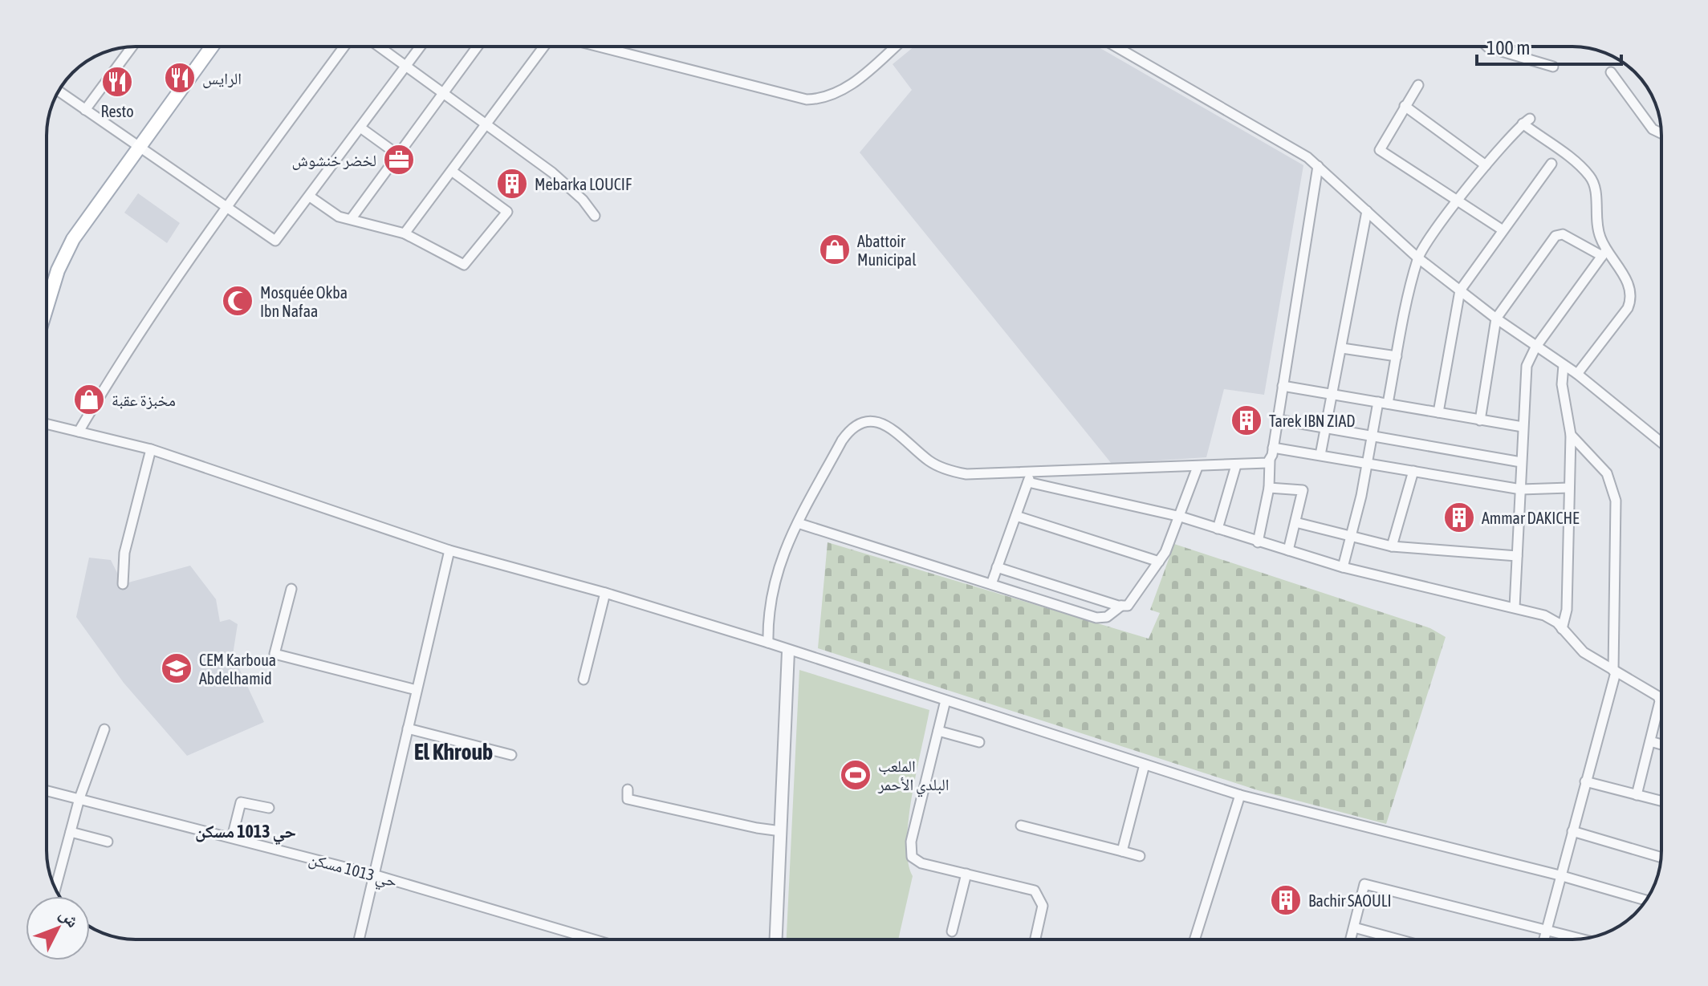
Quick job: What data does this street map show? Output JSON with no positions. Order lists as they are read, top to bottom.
{
  "streets": {
    "street": ["حي 1013 مسكن"]
  },
  "districts": ["El Khroub", "حي 1013 مسكن"],
  "places": {
    "restaurant": ["الرايس", "Resto"],
    "office": ["لخضر خنشوش"],
    "building": [
      "Mebarka LOUCIF",
      "Tarek IBN ZIAD",
      "Ammar DAKICHE",
      "Bachir SAOULI"
    ],
    "shop": ["Abattoir Municipal", "مخبزة عقبة"],
    "mosque": ["Mosquée Okba Ibn Nafaa"],
    "school or university": ["CEM Karboua Abdelhamid"],
    "sports": ["الملعب البلدي الأحمر"]
  },
  "scale_bar": "100 m",
  "north": "top right"
}
